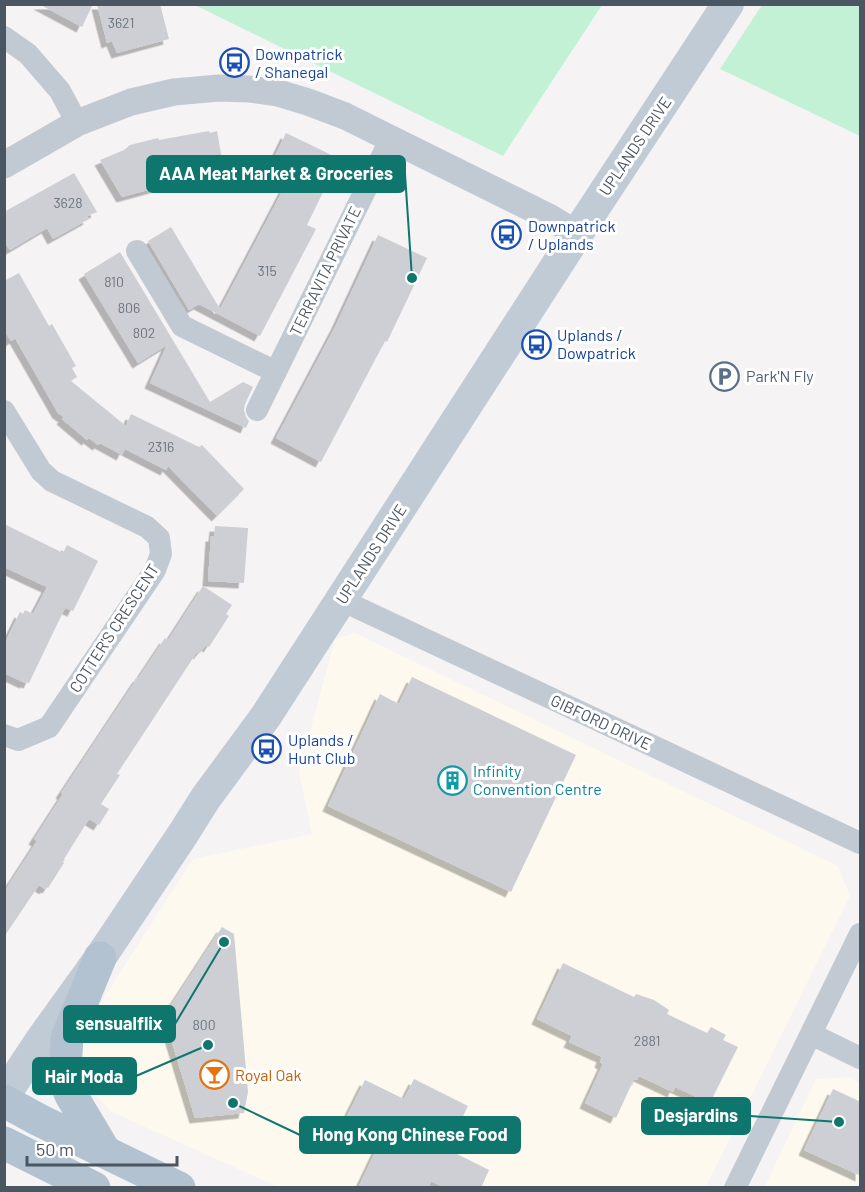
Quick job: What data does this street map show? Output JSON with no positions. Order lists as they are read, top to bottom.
{
  "streets": {
    "main road": ["UPLANDS DRIVE"],
    "street": ["TERRAVITA PRIVATE", "COTTER'S CRESCENT", "GIBFORD DRIVE"]
  },
  "crossings": [
    ["UPLANDS DRIVE", "GIBFORD DRIVE"]
  ],
  "places": {
    "bus stop": [
      "Downpatrick / Shanegal",
      "Downpatrick / Uplands",
      "Uplands / Dowpatrick",
      "Uplands / Hunt Club"
    ],
    "other": [
      "AAA Meat Market & Groceries",
      "sensualflix",
      "Hair Moda",
      "Hong Kong Chinese Food",
      "Desjardins"
    ],
    "parking": ["Park'N Fly"],
    "building": ["Infinity Convention Centre"],
    "bar": ["Royal Oak"]
  },
  "house_numbers": [
    "3621",
    "3628",
    "315",
    "810",
    "806",
    "802",
    "2316",
    "800",
    "2881"
  ],
  "scale_bar": "50 m"
}
